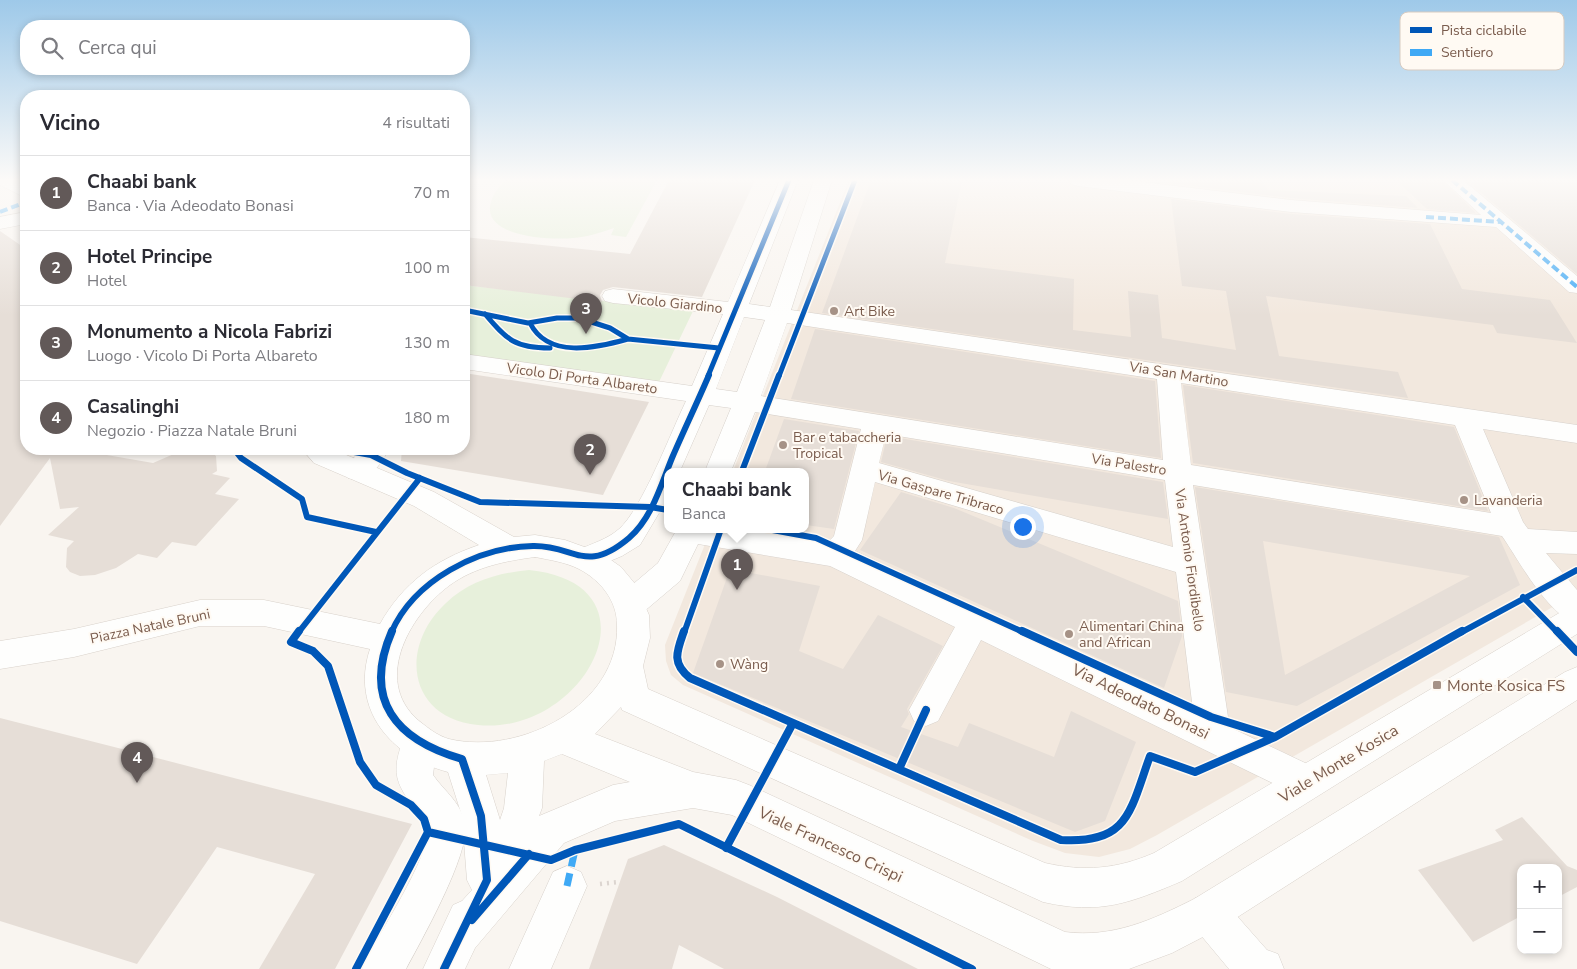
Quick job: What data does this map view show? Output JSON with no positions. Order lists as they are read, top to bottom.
{
  "streets": {
    "street": [
      "Vicolo Giardino",
      "Via San Martino",
      "Vicolo Di Porta Albareto",
      "Via Palestro",
      "Via Gaspare Tribraco",
      "Via Antonio Fiordibello",
      "Piazza Natale Bruni",
      "Via Adeodato Bonasi",
      "Viale Monte Kosica",
      "Viale Francesco Crispi"
    ]
  },
  "crossings": [
    ["Vicolo Giardino", "Via San Martino"],
    ["Via San Martino", "Via Antonio Fiordibello"],
    ["Vicolo Di Porta Albareto", "Via Palestro"],
    ["Via Palestro", "Via Antonio Fiordibello"],
    ["Via Gaspare Tribraco", "Via Antonio Fiordibello"],
    ["Via Adeodato Bonasi", "Viale Monte Kosica"]
  ],
  "places": {
    "other": [
      "Art Bike",
      "Bar e tabaccheria Tropical",
      "Lavanderia",
      "Alimentari China and African",
      "Wàng"
    ],
    "transit": ["Monte Kosica FS"]
  },
  "legend": ["Pista ciclabile", "Sentiero"],
  "page": {
    "search": "Cerca qui",
    "heading": ["Vicino", "4 risultati"],
    "list": [
      {
        "mark": "1",
        "name": "Chaabi bank",
        "note": "Banca · Via Adeodato Bonasi",
        "value": "70 m"
      },
      {
        "mark": "2",
        "name": "Hotel Principe",
        "note": "Hotel",
        "value": "100 m"
      },
      {
        "mark": "3",
        "name": "Monumento a Nicola Fabrizi",
        "note": "Luogo · Vicolo Di Porta Albareto",
        "value": "130 m"
      },
      {
        "mark": "4",
        "name": "Casalinghi",
        "note": "Negozio · Piazza Natale Bruni",
        "value": "180 m"
      }
    ],
    "pins": [
      "3",
      "2",
      "1",
      "4"
    ],
    "popup": ["Chaabi bank", "Banca"],
    "map_buttons": ["+", "−"]
  }
}
